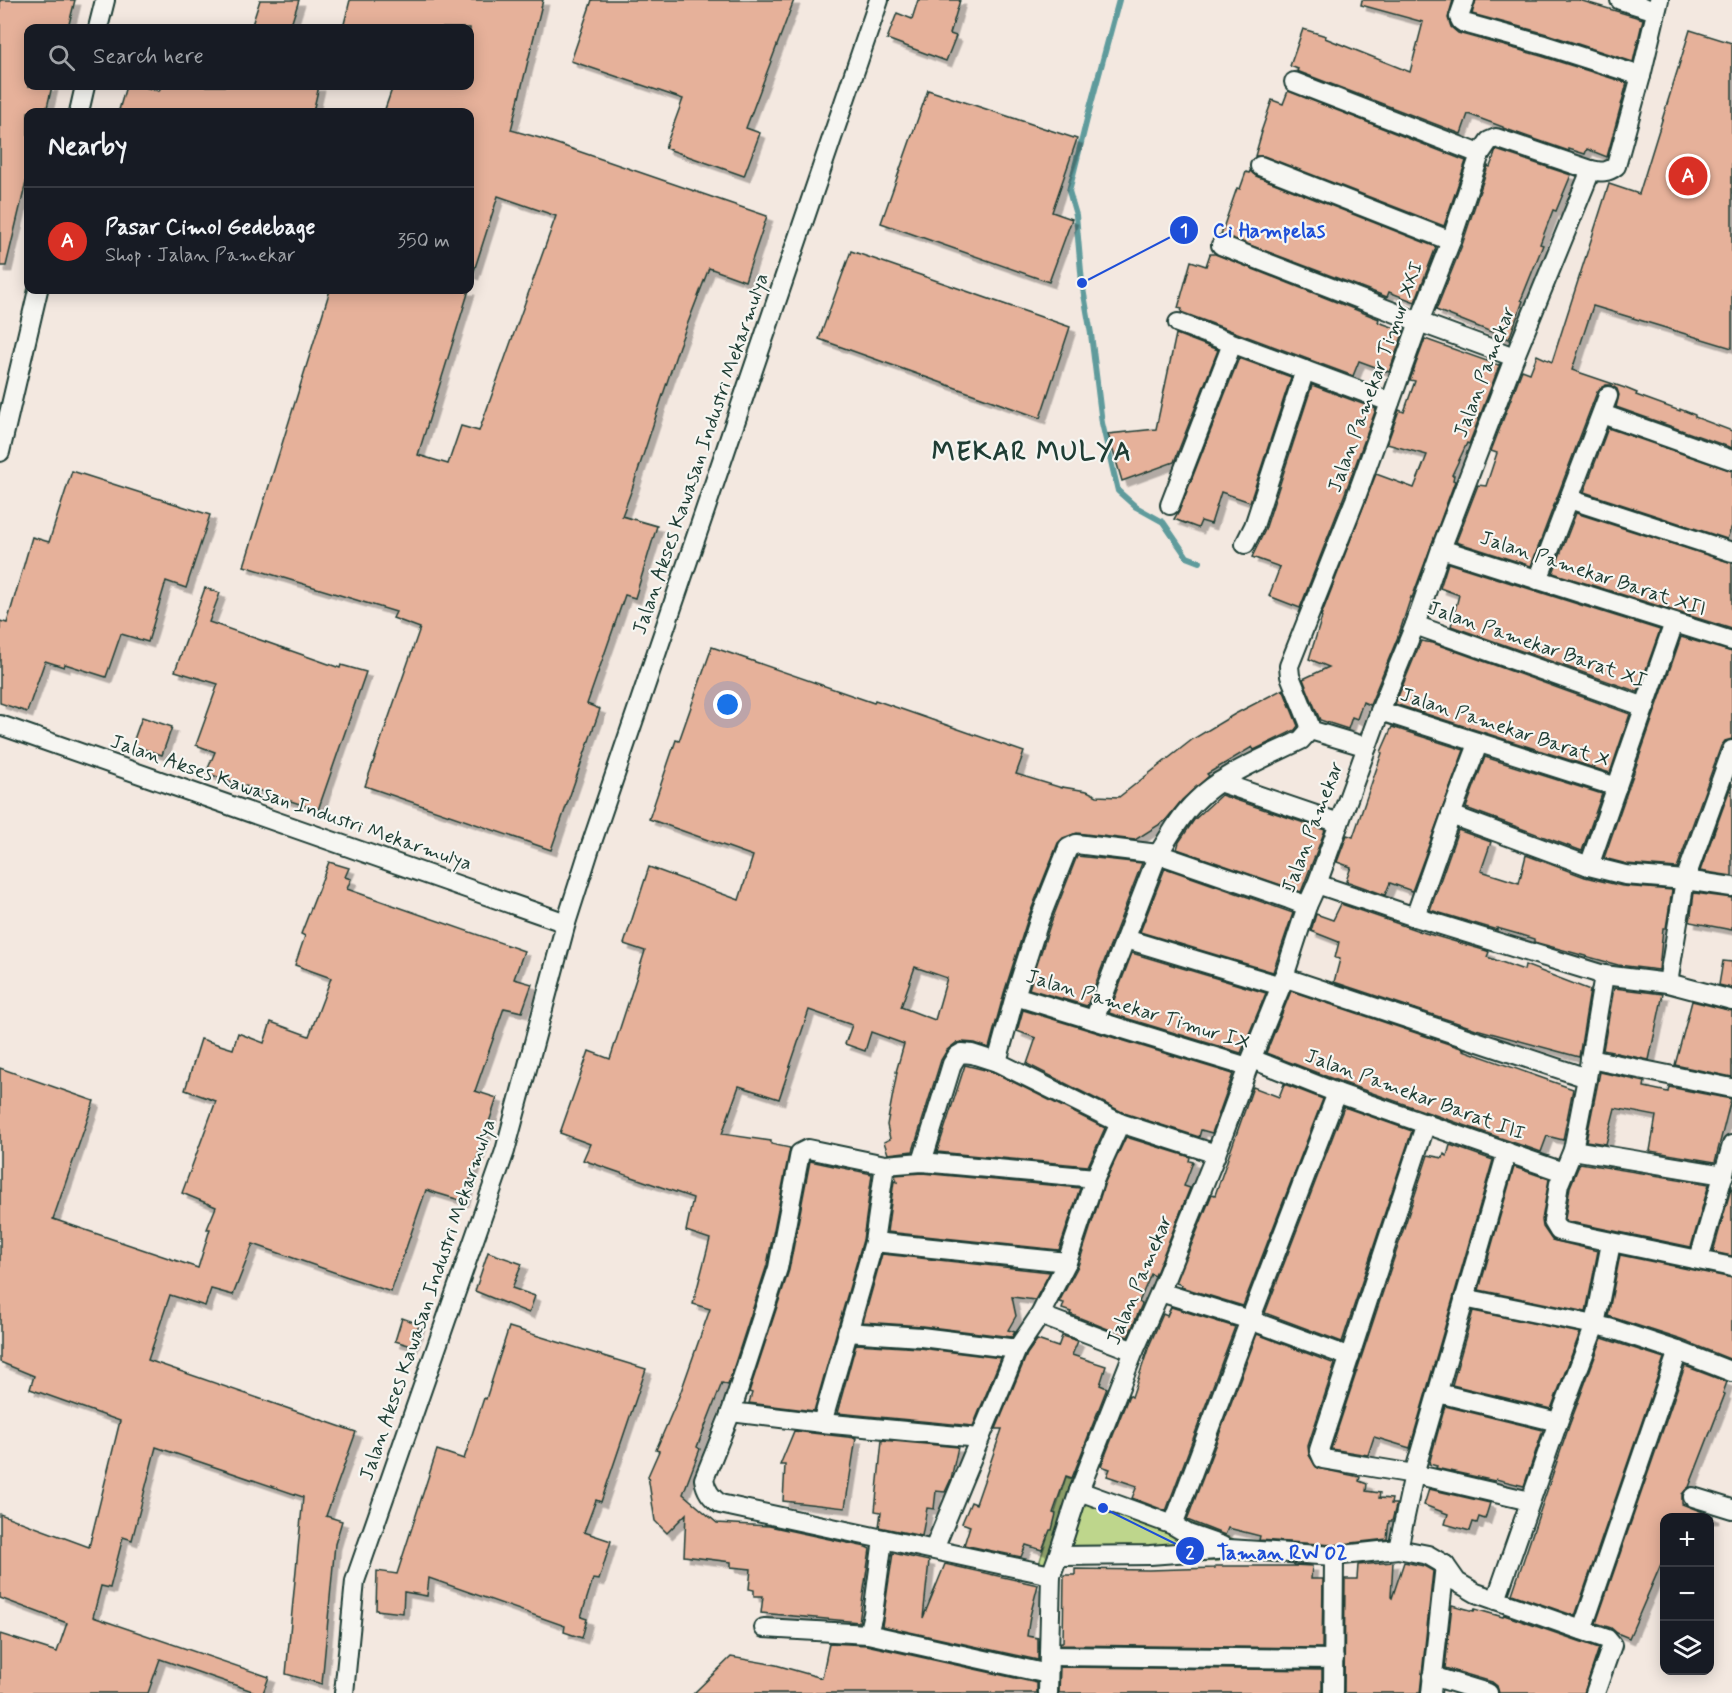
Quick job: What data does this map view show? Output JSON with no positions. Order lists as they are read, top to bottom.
{
  "streets": {
    "street": [
      "Jalan Pamekar",
      "Jalan Pamekar Timur XXI",
      "Jalan Akses Kawasan Industri Mekarmulya",
      "Jalan Pamekar Barat XII",
      "Jalan Pamekar Barat XI",
      "Jalan Pamekar Barat X",
      "Jalan Pamekar Timur IX",
      "Jalan Pamekar Barat III"
    ]
  },
  "crossings": [
    ["Jalan Pamekar", "Jalan Pamekar Barat XII"],
    ["Jalan Pamekar", "Jalan Pamekar Barat XI"],
    ["Jalan Pamekar", "Jalan Pamekar Barat X"],
    ["Jalan Pamekar", "Jalan Pamekar Timur IX"],
    ["Jalan Pamekar", "Jalan Pamekar Barat III"],
    ["Jalan Pamekar Timur IX", "Jalan Pamekar Barat III"]
  ],
  "districts": ["MEKAR MULYA"],
  "places": ["Ci Hampelas", "Taman RW 02"],
  "page": {
    "search": "Search here",
    "heading": "Nearby",
    "pins": "A",
    "list": [
      {
        "mark": "A",
        "name": "Pasar Cimol Gedebage",
        "note": "Shop · Jalan Pamekar",
        "value": "350 m"
      }
    ],
    "map_buttons": ["+", "−"]
  }
}
